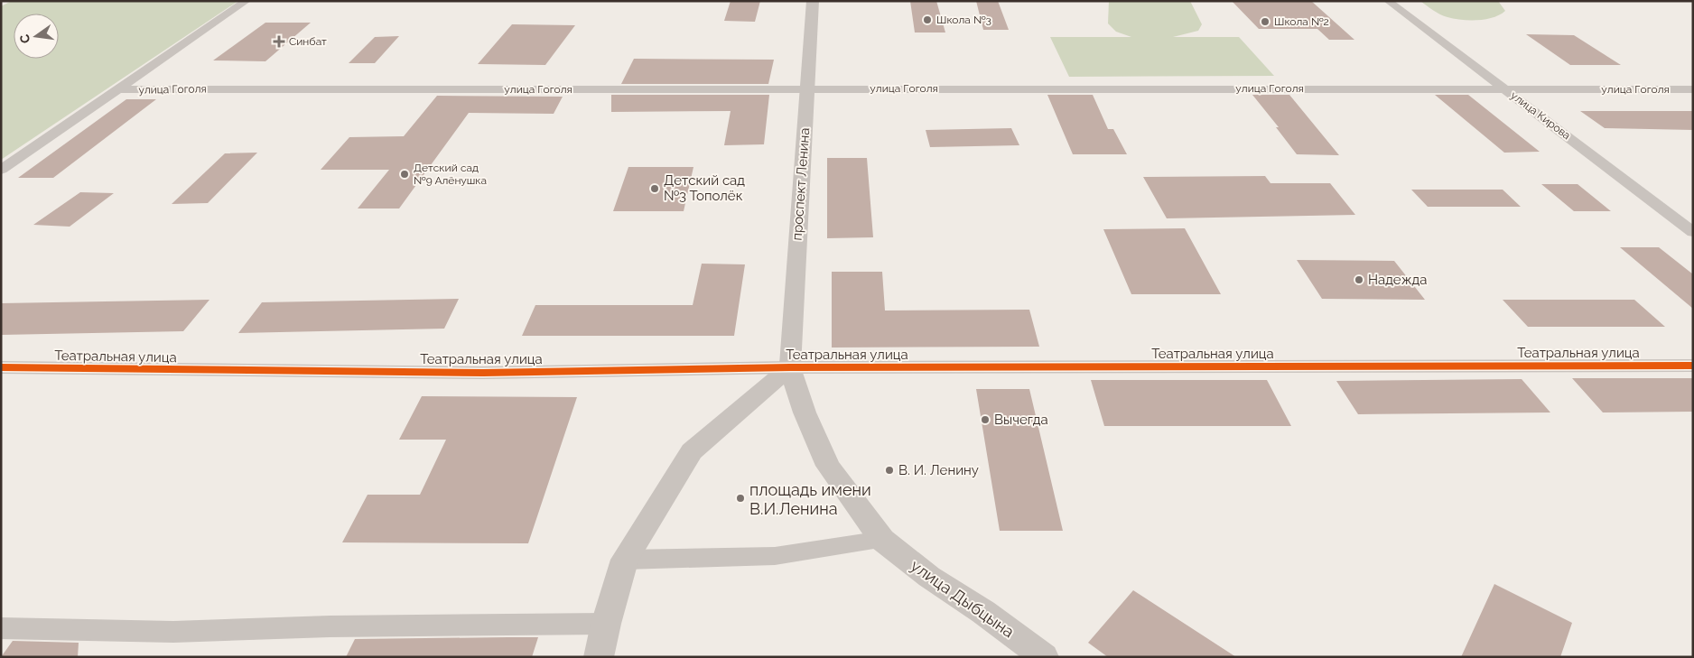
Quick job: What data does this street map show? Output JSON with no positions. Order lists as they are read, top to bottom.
{
  "streets": {
    "street": [
      "улица Гоголя",
      "улица Кирова",
      "проспект Ленина",
      "Театральная улица",
      "улица Дыбцына"
    ]
  },
  "crossings": [
    ["улица Гоголя", "улица Кирова"],
    ["улица Гоголя", "проспект Ленина"],
    ["проспект Ленина", "Театральная улица"]
  ],
  "places": {
    "other": [
      "Школа №3",
      "Школа №2",
      "Детский сад №9 Алёнушка",
      "Детский сад №3 Тополёк",
      "Надежда",
      "Вычегда",
      "В. И. Ленину",
      "площадь имени В.И.Ленина"
    ],
    "health": ["Синбат"]
  },
  "north": "left"
}
